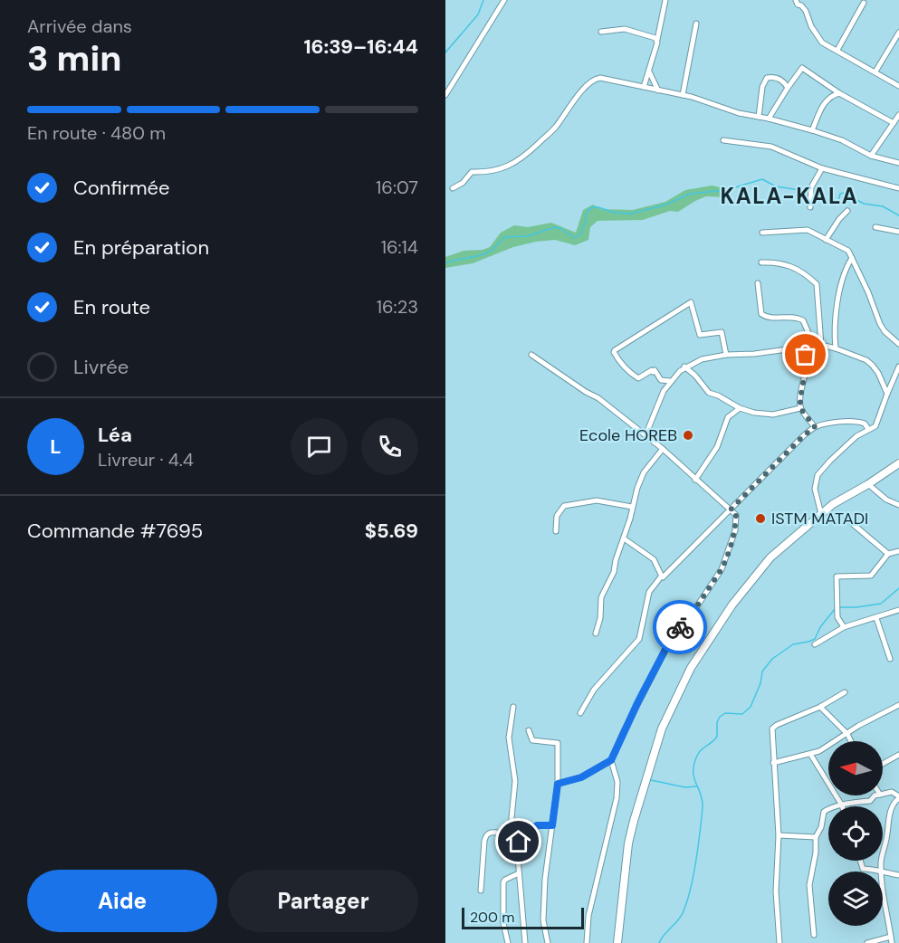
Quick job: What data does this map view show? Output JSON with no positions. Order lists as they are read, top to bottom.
{
  "districts": ["KALA-KALA"],
  "places": ["Ecole HOREB", "ISTM MATADI"],
  "scale_bar": "200 m",
  "north": "left",
  "page": {
    "heading": ["3 min", "Arrivée dans", "16:39–16:44"],
    "panel": [
      "Léa",
      "Livreur · 4.4",
      "Commande #7695",
      "$5.69"
    ],
    "bar": "En route · 480 m",
    "list": [
      ["Confirmée", "16:07"],
      ["En préparation", "16:14"],
      ["En route", "16:23"],
      "Livrée"
    ],
    "round": "L",
    "buttons": ["Aide", "Partager"],
    "scale": "200 m"
  }
}
